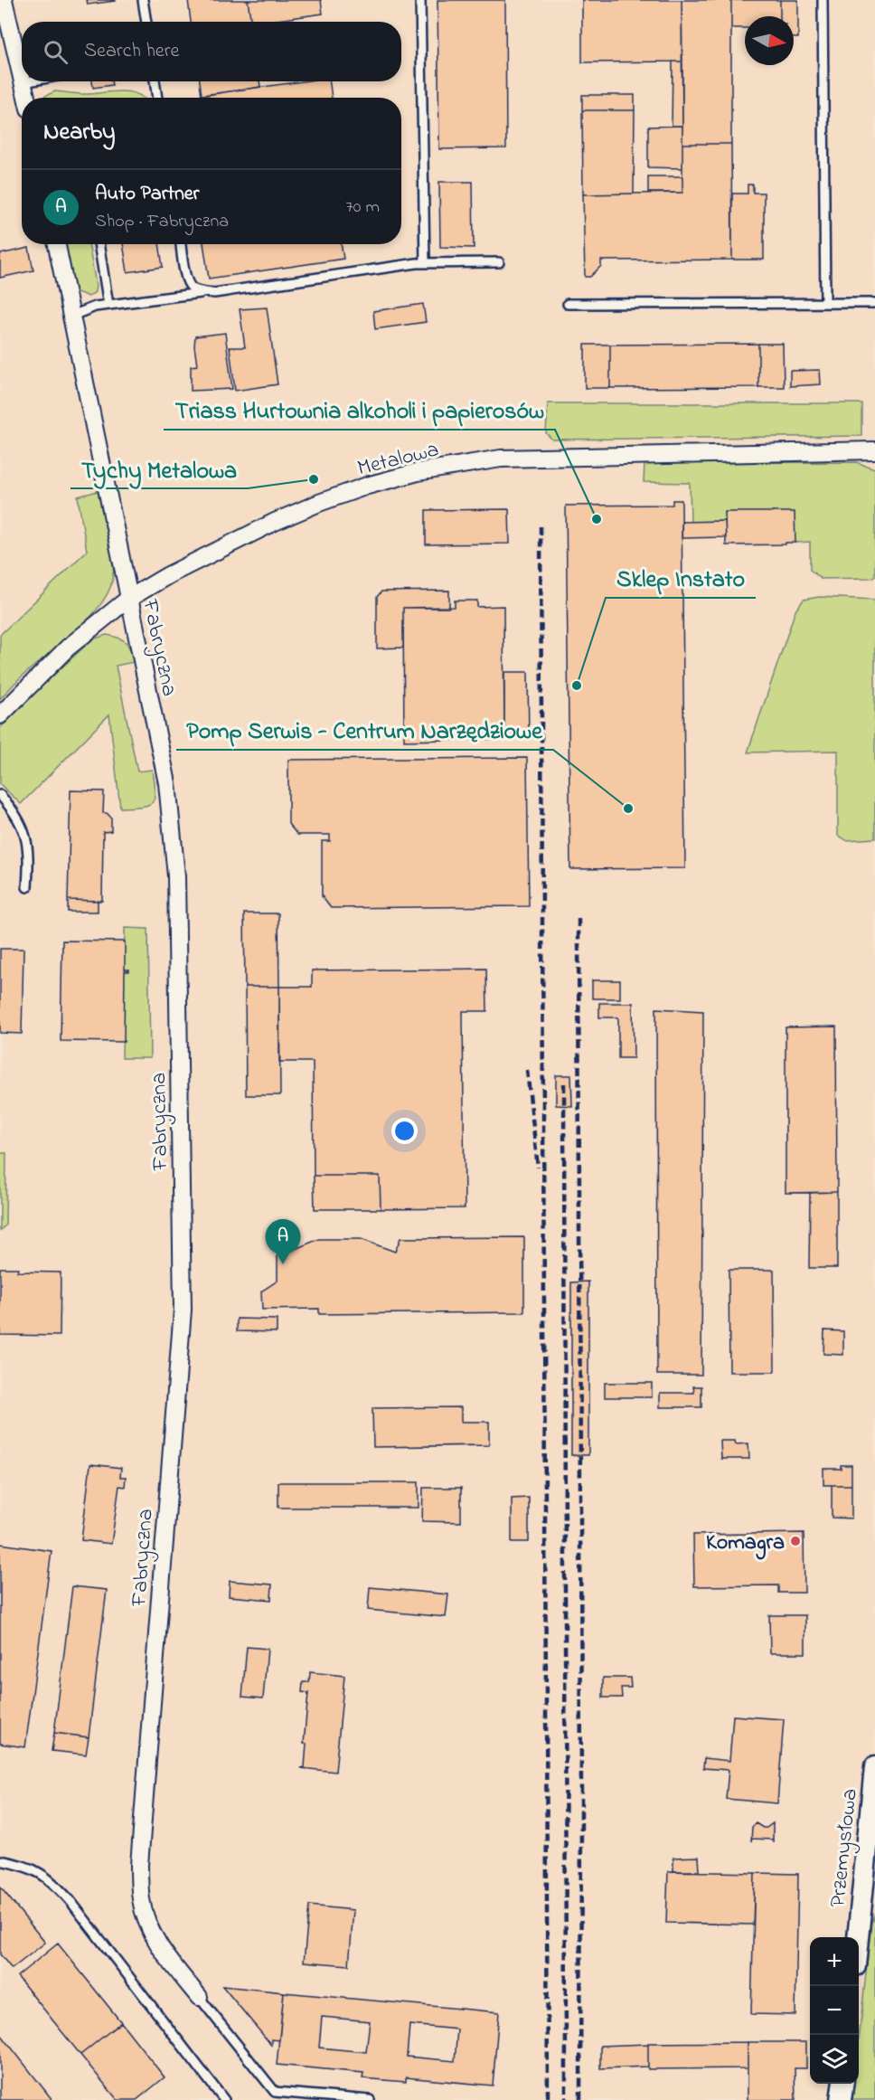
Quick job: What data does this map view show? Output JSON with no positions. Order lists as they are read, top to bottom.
{
  "streets": {
    "street": ["Metalowa", "Fabryczna", "Przemysłowa"]
  },
  "crossings": [
    ["Metalowa", "Fabryczna"]
  ],
  "places": [
    "Tychy Metalowa",
    "Triass Hurtownia alkoholi i papierosów",
    "Sklep Instato",
    "Pomp Serwis - Centrum Narzędziowe",
    "Komagra"
  ],
  "north": "right",
  "page": {
    "search": "Search here",
    "heading": "Nearby",
    "list": [
      {
        "mark": "A",
        "name": "Auto Partner",
        "note": "Shop · Fabryczna",
        "value": "70 m"
      }
    ],
    "pins": "A",
    "map_buttons": ["+", "−"]
  }
}
